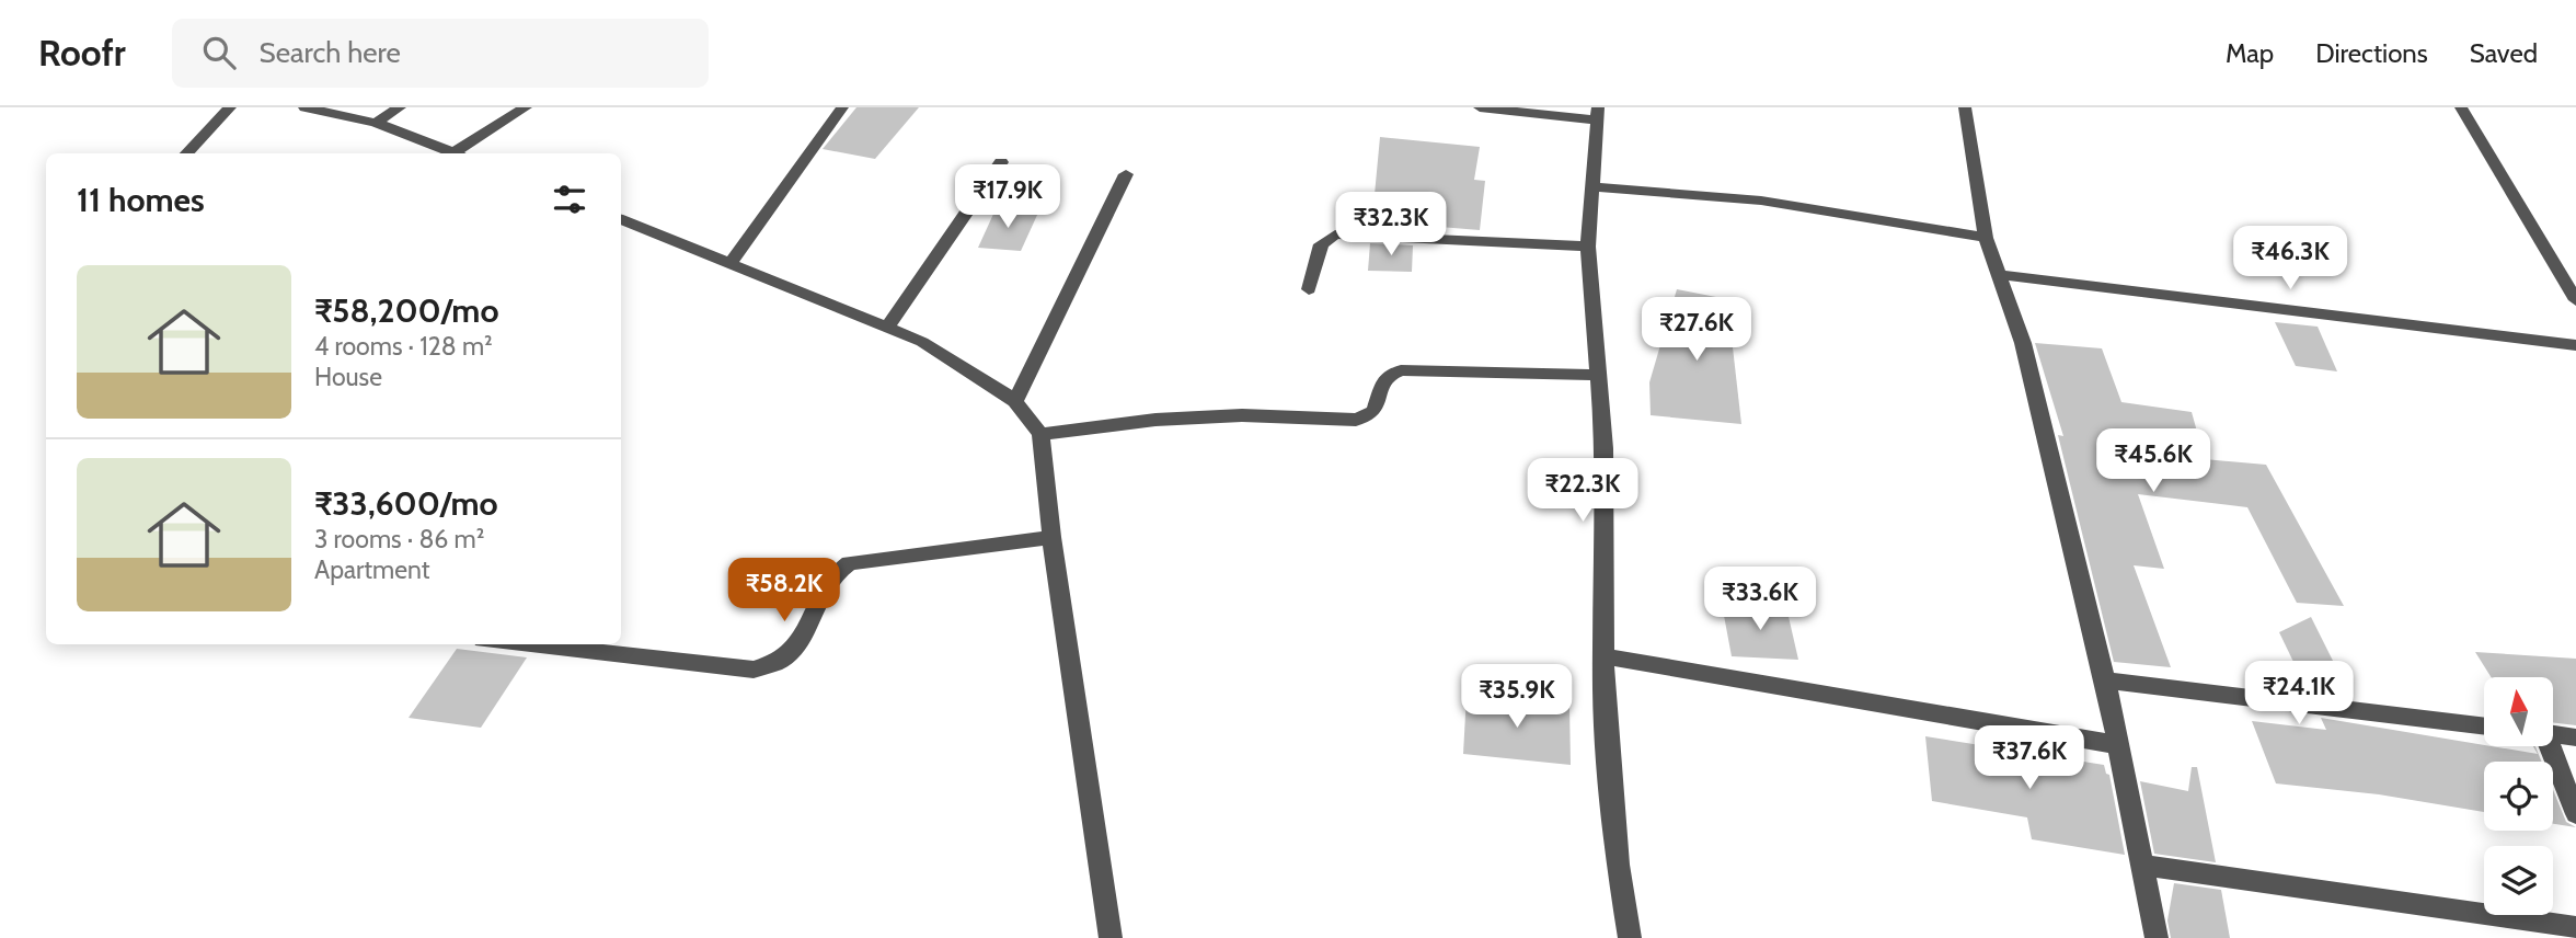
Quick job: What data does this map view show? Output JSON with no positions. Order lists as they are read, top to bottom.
{
  "north": "top",
  "page": {
    "header": "Roofr",
    "search": "Search here",
    "nav": ["Map", "Directions", "Saved"],
    "heading": "11 homes",
    "price": [
      "₹17.9K",
      "₹32.3K",
      "₹46.3K",
      "₹27.6K",
      "₹45.6K",
      "₹22.3K",
      "₹58.2K",
      "₹33.6K",
      "₹24.1K",
      "₹35.9K",
      "₹37.6K"
    ],
    "list": [
      {
        "name": "₹58,200/mo",
        "note": "4 rooms · 128 m² · House"
      },
      {
        "name": "₹33,600/mo",
        "note": "3 rooms · 86 m² · Apartment"
      }
    ]
  }
}
